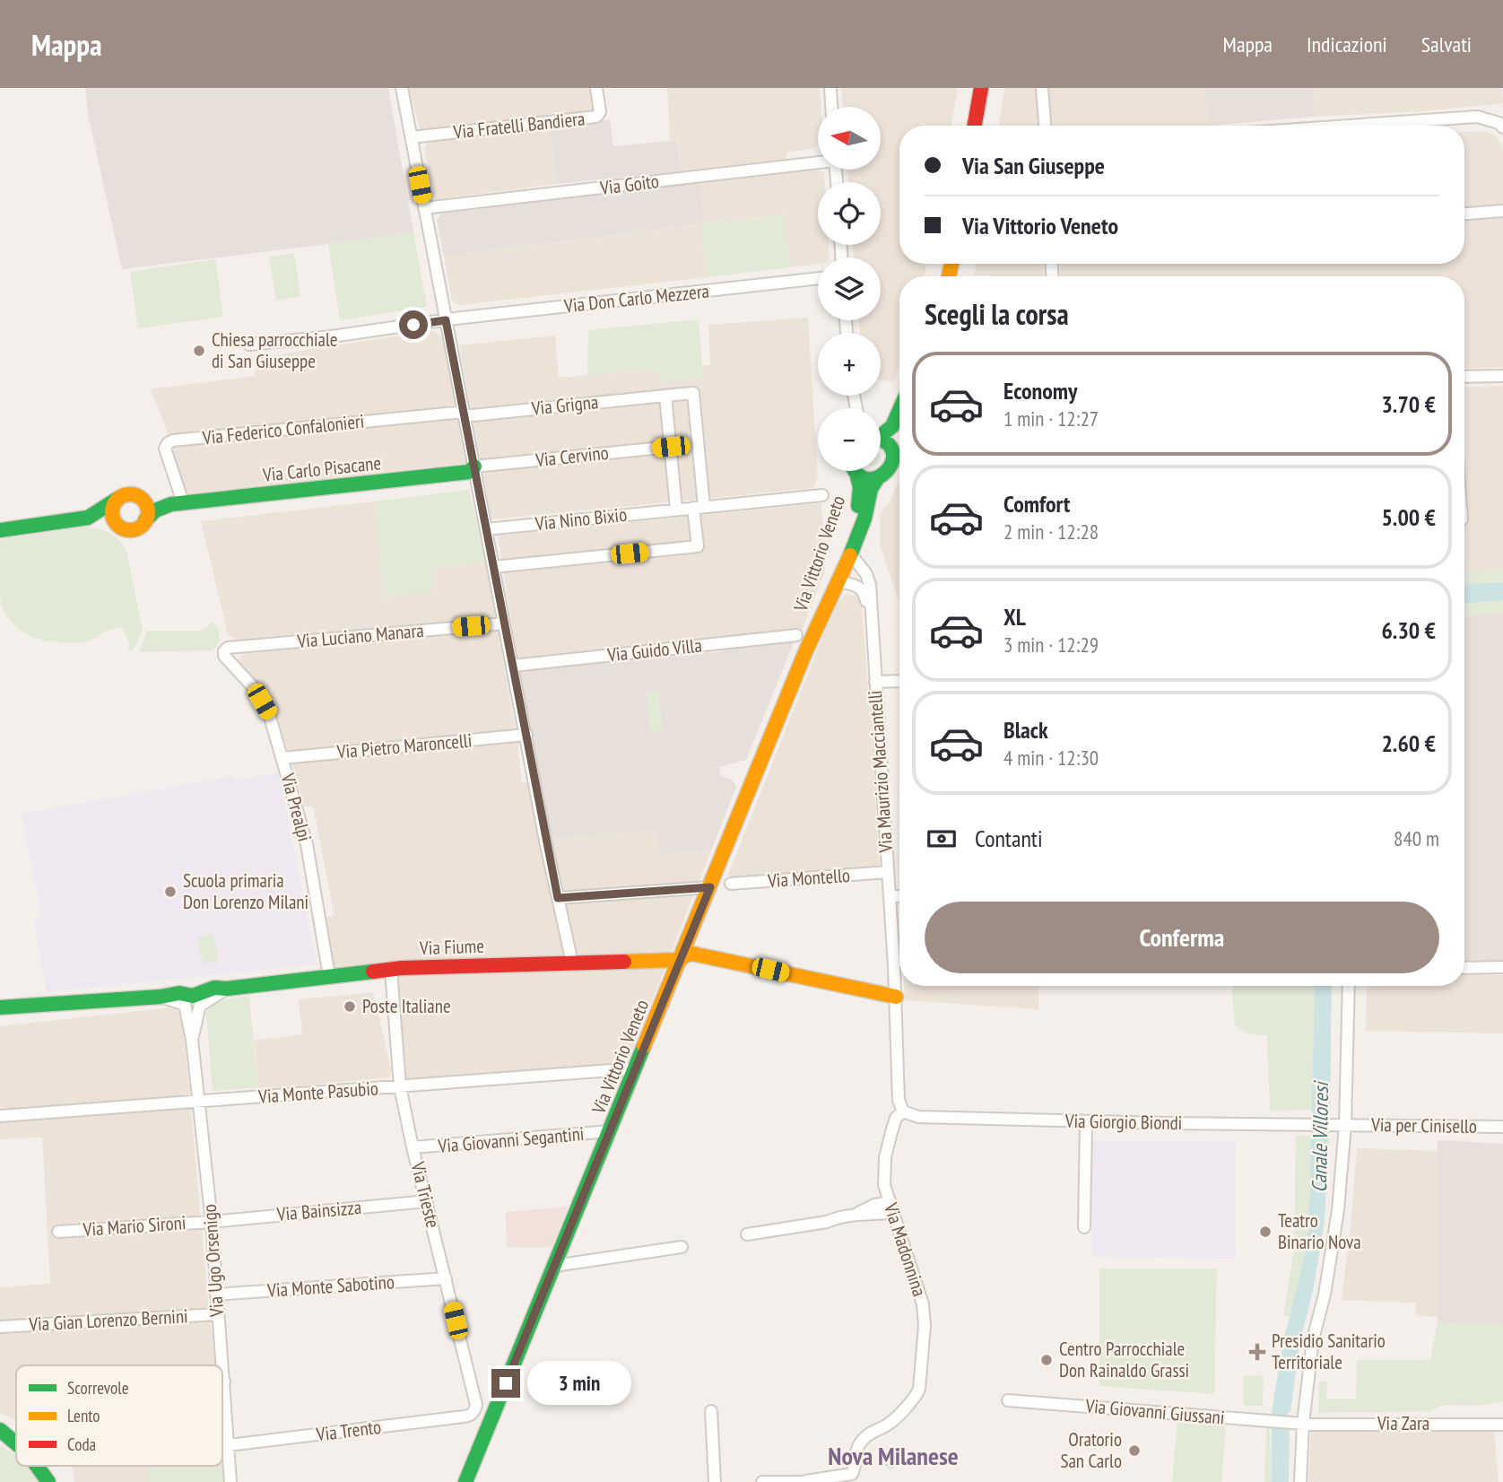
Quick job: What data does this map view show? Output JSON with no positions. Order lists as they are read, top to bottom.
{
  "streets": {
    "street": [
      "Via Fratelli Bandiera",
      "Via Goito",
      "Via Don Carlo Mezzera",
      "Via Grigna",
      "Via Federico Confalonieri",
      "Via Cervino",
      "Via Carlo Pisacane",
      "Via Nino Bixio",
      "Via Vittorio Veneto",
      "Via Luciano Manara",
      "Via Guido Villa",
      "Via Pietro Maroncelli",
      "Via Maurizio Macciantelli",
      "Via Prealpi",
      "Via Montello",
      "Via Fiume",
      "Via Monte Pasubio",
      "Via Giorgio Biondi",
      "Via per Cinisello",
      "Via Giovanni Segantini",
      "Via Trieste",
      "Via Bainsizza",
      "Via Mario Sironi",
      "Via Madonnina",
      "Via Ugo Orsenigo",
      "Via Monte Sabotino",
      "Via Gian Lorenzo Bernini",
      "Via Giovanni Giussani",
      "Via Zara",
      "Via Trento"
    ]
  },
  "crossings": [
    ["Via Grigna", "Via Federico Confalonieri"],
    ["Via Federico Confalonieri", "Via Carlo Pisacane"],
    ["Via Cervino", "Via Carlo Pisacane"],
    ["Via Vittorio Veneto", "Via Maurizio Macciantelli"],
    ["Via Vittorio Veneto", "Via Fiume"],
    ["Via Vittorio Veneto", "Via Monte Pasubio"],
    ["Via Vittorio Veneto", "Via Giovanni Segantini"],
    ["Via Luciano Manara", "Via Prealpi"],
    ["Via Pietro Maroncelli", "Via Prealpi"],
    ["Via Maurizio Macciantelli", "Via Montello"],
    ["Via Maurizio Macciantelli", "Via Fiume"],
    ["Via Maurizio Macciantelli", "Via Giorgio Biondi"],
    ["Via Maurizio Macciantelli", "Via Madonnina"],
    ["Via Prealpi", "Via Fiume"],
    ["Via Fiume", "Via Trieste"],
    ["Via Fiume", "Via Ugo Orsenigo"],
    ["Via Monte Pasubio", "Via Trieste"],
    ["Via Monte Pasubio", "Via Ugo Orsenigo"],
    ["Via Giorgio Biondi", "Via per Cinisello"],
    ["Via Giorgio Biondi", "Via Madonnina"],
    ["Via Giovanni Segantini", "Via Trieste"],
    ["Via Trieste", "Via Bainsizza"],
    ["Via Trieste", "Via Monte Sabotino"],
    ["Via Trieste", "Via Trento"],
    ["Via Bainsizza", "Via Mario Sironi"],
    ["Via Bainsizza", "Via Ugo Orsenigo"],
    ["Via Mario Sironi", "Via Ugo Orsenigo"],
    ["Via Ugo Orsenigo", "Via Monte Sabotino"],
    ["Via Ugo Orsenigo", "Via Gian Lorenzo Bernini"],
    ["Via Ugo Orsenigo", "Via Trento"],
    ["Via Giovanni Giussani", "Via Zara"]
  ],
  "districts": ["Nova Milanese"],
  "water": ["Canale Villoresi"],
  "places": {
    "other": [
      "Chiesa parrocchiale di San Giuseppe",
      "Scuola primaria Don Lorenzo Milani",
      "Poste Italiane",
      "Teatro Binario Nova",
      "Centro Parrocchiale Don Rainaldo Grassi",
      "Oratorio San Carlo"
    ],
    "health": ["Presidio Sanitario Territoriale"]
  },
  "legend": ["Scorrevole", "Lento", "Coda"],
  "north": "left",
  "page": {
    "header": "Mappa",
    "nav": ["Mappa", "Indicazioni", "Salvati"],
    "map_buttons": ["+", "−"],
    "banner": ["Via San Giuseppe", "Via Vittorio Veneto"],
    "heading": "Scegli la corsa",
    "list": [
      {
        "name": "Economy",
        "note": "1 min · 12:27",
        "value": "3.70 €"
      },
      {
        "name": "Comfort",
        "note": "2 min · 12:28",
        "value": "5.00 €"
      },
      {
        "name": "XL",
        "note": "3 min · 12:29",
        "value": "6.30 €"
      },
      {
        "name": "Black",
        "note": "4 min · 12:30",
        "value": "2.60 €"
      }
    ],
    "pay": ["Contanti", "840 m"],
    "buttons": "Conferma",
    "bubble": "3 min"
  }
}
